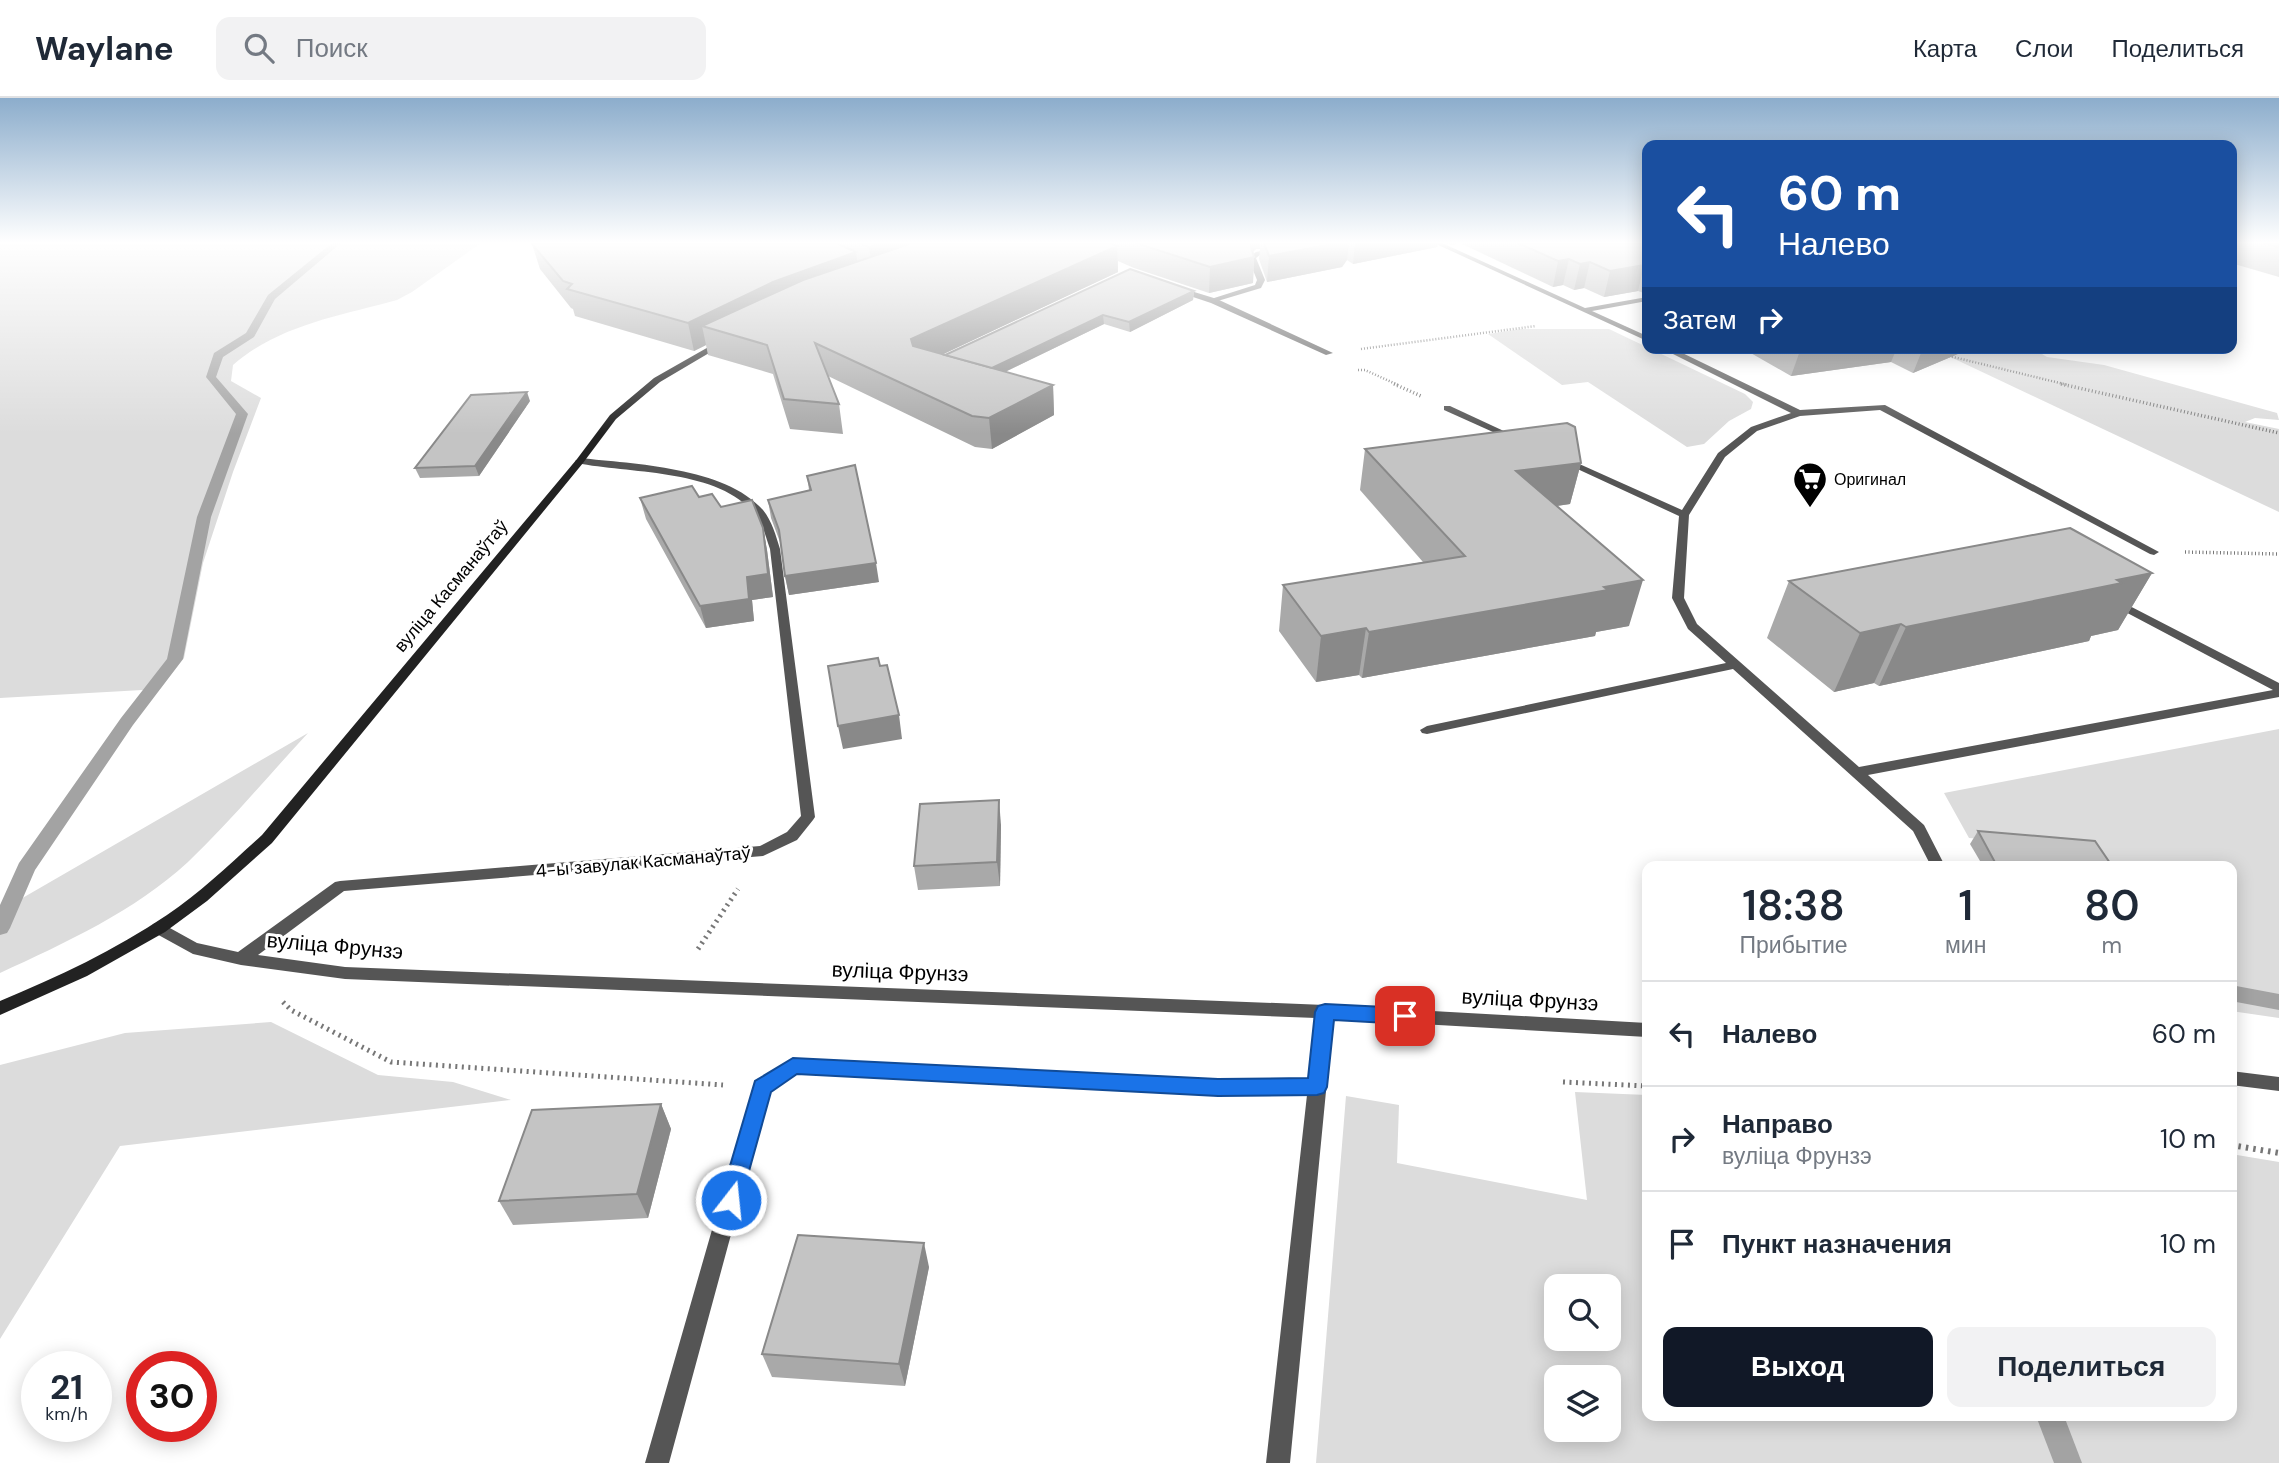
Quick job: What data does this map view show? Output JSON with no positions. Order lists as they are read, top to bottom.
{
  "streets": {
    "main road": ["вуліца Касманаўтаў"],
    "street": ["4-ы завулак Касманаўтаў", "вуліца Фрунзэ"]
  },
  "crossings": [
    ["вуліца Касманаўтаў", "4-ы завулак Касманаўтаў"],
    ["вуліца Касманаўтаў", "вуліца Фрунзэ"],
    ["4-ы завулак Касманаўтаў", "вуліца Фрунзэ"]
  ],
  "places": {
    "supermarket": ["Оригинал"]
  },
  "page": {
    "header": "Waylane",
    "search": "Поиск",
    "nav": ["Карта", "Слои", "Поделиться"],
    "turn": ["60 m", "Налево"],
    "then": "Затем",
    "eta": [
      "18:38",
      "Прибытие",
      "1",
      "мин",
      "80",
      "m"
    ],
    "list": [
      {
        "name": "Налево",
        "value": "60 m"
      },
      {
        "name": "Направо",
        "note": "вуліца Фрунзэ",
        "value": "10 m"
      },
      {
        "name": "Пункт назначения",
        "value": "10 m"
      }
    ],
    "buttons": ["Выход", "Поделиться"],
    "speed": "21 km/h",
    "limit": "30"
  }
}
